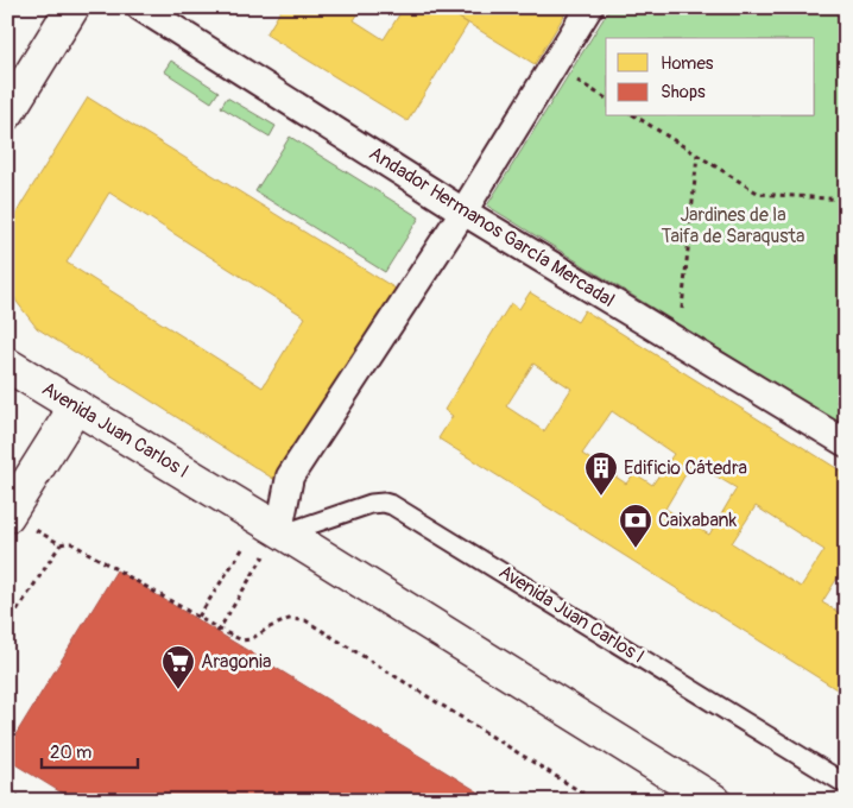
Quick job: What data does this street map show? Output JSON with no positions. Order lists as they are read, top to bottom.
{
  "streets": {
    "street": ["Andador Hermanos García Mercadal", "Avenida Juan Carlos I"]
  },
  "parks": ["Jardines de la Taifa de Saraqusta"],
  "places": {
    "building": ["Edificio Cátedra"],
    "bank": ["Caixabank"],
    "supermarket": ["Aragonia"]
  },
  "legend": ["Homes", "Shops"],
  "scale_bar": "20 m"
}
